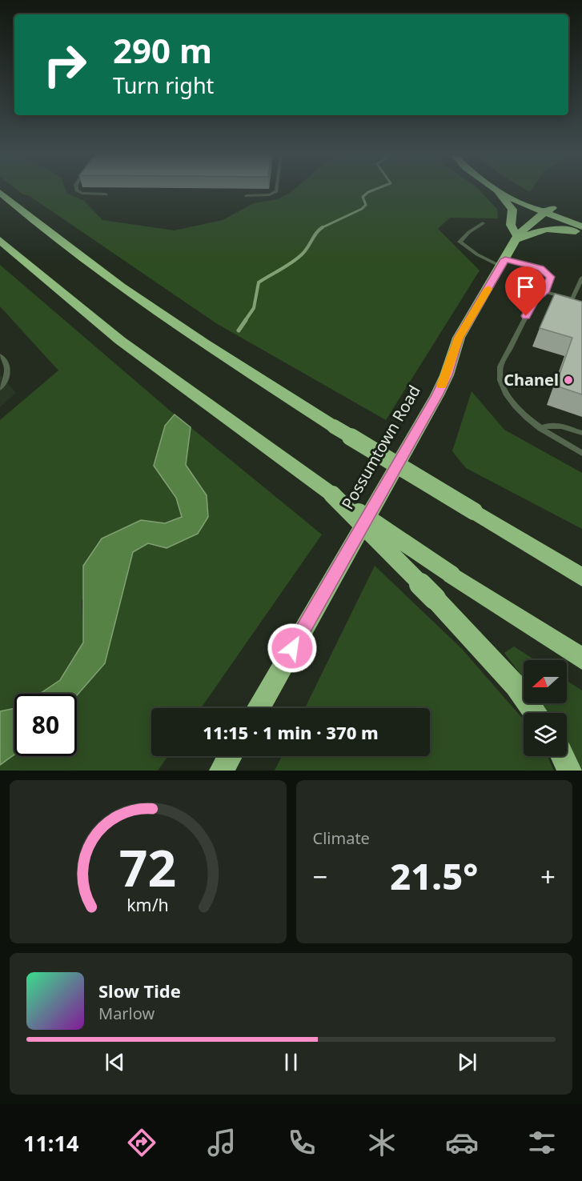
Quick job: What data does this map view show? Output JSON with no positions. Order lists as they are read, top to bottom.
{
  "streets": {
    "highway": ["Possumtown Road"]
  },
  "places": ["Chanel"],
  "north": "left",
  "page": {
    "turn": ["290 m", "Turn right"],
    "limit": "80",
    "trip": "11:15 · 1 min · 370 m",
    "tile": "Climate",
    "heat": ["−", "21.5°", "+"],
    "song": ["Slow Tide", "Marlow"],
    "tabs": "11:14",
    "gauge": ["72", "km/h"]
  }
}
